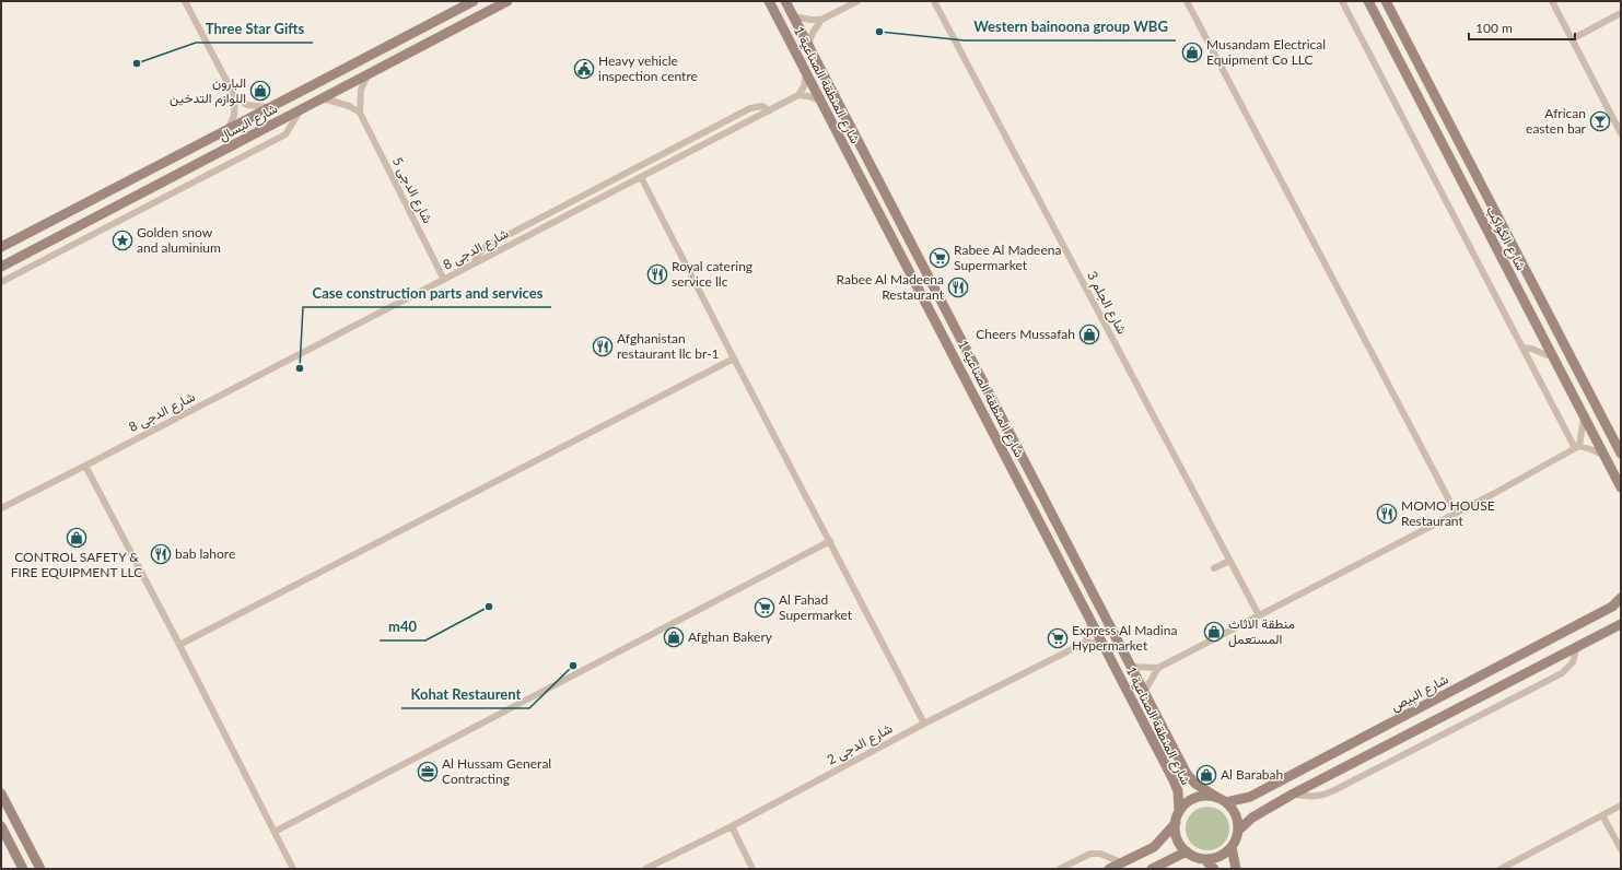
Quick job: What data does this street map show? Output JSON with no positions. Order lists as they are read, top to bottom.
{
  "streets": {
    "street": [
      "شارع المنطقة الصناعية 1",
      "شارع البسال",
      "شارع الدجى 5",
      "شارع الكَواكِب",
      "شارع الدجى 8",
      "شارع الحِلم 3",
      "شارع البِيص",
      "شارع الدجى 2"
    ]
  },
  "crossings": [
    ["شارع المنطقة الصناعية 1", "شارع البِيص"],
    ["شارع البسال", "شارع الدجى 5"],
    ["شارع الدجى 5", "شارع الدجى 8"]
  ],
  "places": {
    "other": [
      "Western bainoona group WBG",
      "Three Star Gifts",
      "Case construction parts and services",
      "m40",
      "Kohat Restaurent"
    ],
    "shop": [
      "Musandam Electrical Equipment Co LLC",
      "البارون اللوازم التدخين",
      "Cheers Mussafah",
      "CONTROL SAFETY & FIRE EQUIPMENT LLC",
      "منطقة الاثاث المستعمل",
      "Afghan Bakery",
      "Al Barabah"
    ],
    "public building": ["Heavy vehicle inspection centre"],
    "bar": ["African easten bar"],
    "place": ["Golden snow and aluminium"],
    "supermarket": ["Rabee Al Madeena Supermarket", "Al Fahad Supermarket", "Express Al Madina Hypermarket"],
    "restaurant": [
      "Royal catering service llc",
      "Rabee Al Madeena Restaurant",
      "Afghanistan restaurant llc br-1",
      "MOMO HOUSE Restaurant",
      "bab lahore"
    ],
    "office": ["Al Hussam General Contracting"]
  },
  "scale_bar": "100 m"
}
